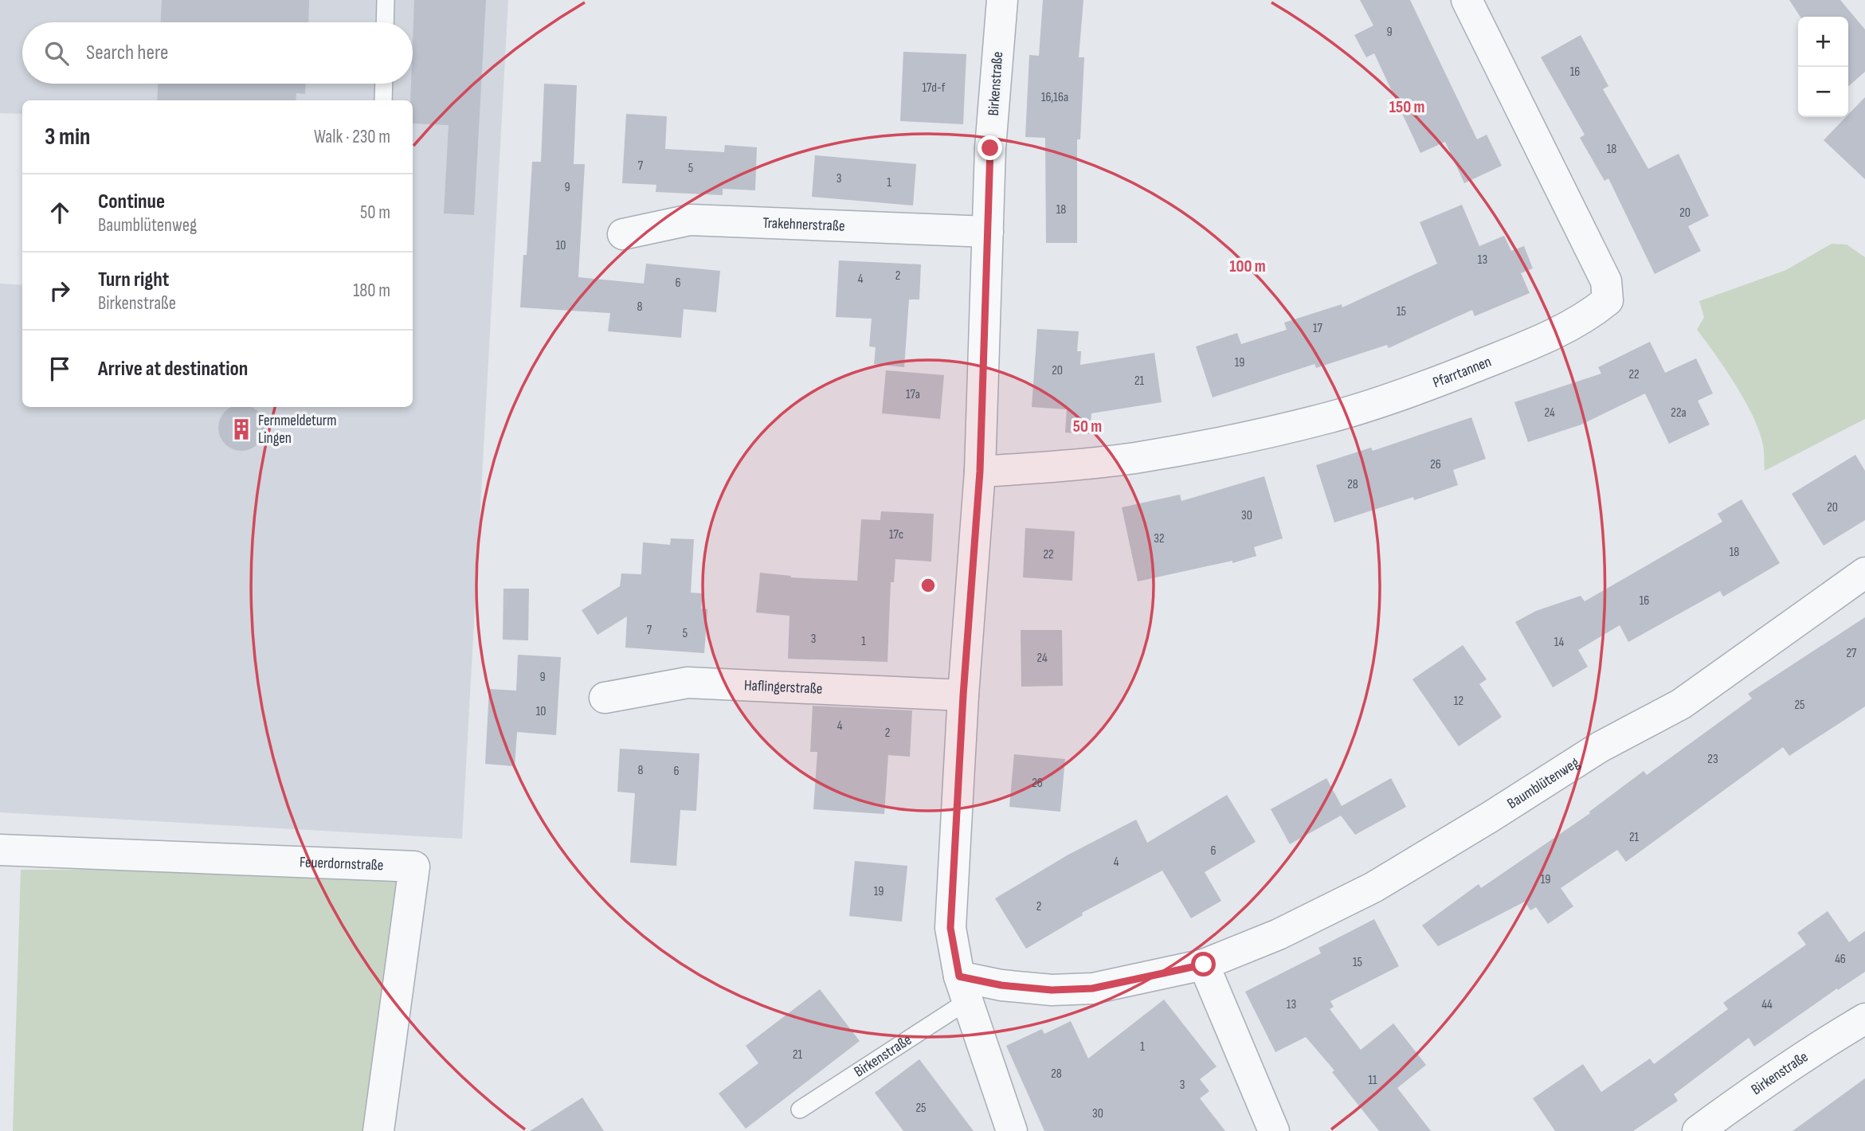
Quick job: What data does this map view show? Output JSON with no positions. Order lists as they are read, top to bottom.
{
  "streets": {
    "street": [
      "Birkenstraße",
      "Trakehnerstraße",
      "Pfarrtannen",
      "Haflingerstraße",
      "Baumblütenweg",
      "Feuerdornstraße"
    ]
  },
  "crossings": [
    ["Birkenstraße", "Trakehnerstraße"],
    ["Birkenstraße", "Pfarrtannen"],
    ["Birkenstraße", "Haflingerstraße"],
    ["Birkenstraße", "Baumblütenweg"]
  ],
  "places": {
    "building": ["Fernmeldeturm Lingen"]
  },
  "house_numbers": [
    "9",
    "16",
    "17d-f",
    "16,16a",
    "18",
    "7",
    "5",
    "3",
    "1",
    "9",
    "18",
    "20",
    "10",
    "13",
    "2",
    "4",
    "6",
    "8",
    "15",
    "17",
    "19",
    "20",
    "22",
    "21",
    "17a",
    "24",
    "22a",
    "26",
    "28",
    "20",
    "30",
    "17c",
    "32",
    "18",
    "22",
    "16",
    "7",
    "5",
    "3",
    "1",
    "14",
    "27",
    "24",
    "9",
    "12",
    "25",
    "10",
    "4",
    "2",
    "23",
    "8",
    "6",
    "26",
    "21",
    "6",
    "4",
    "19",
    "19",
    "2",
    "46",
    "15",
    "13",
    "44",
    "1",
    "21",
    "28",
    "11",
    "3",
    "25",
    "30"
  ],
  "page": {
    "map_buttons": ["+", "−"],
    "search": "Search here",
    "heading": ["3 min", "Walk · 230 m"],
    "list": [
      ["Continue", "Baumblütenweg", "50 m"],
      ["Turn right", "Birkenstraße", "180 m"],
      "Arrive at destination"
    ]
  },
  "rings": ["150 m", "100 m", "50 m"]
}
